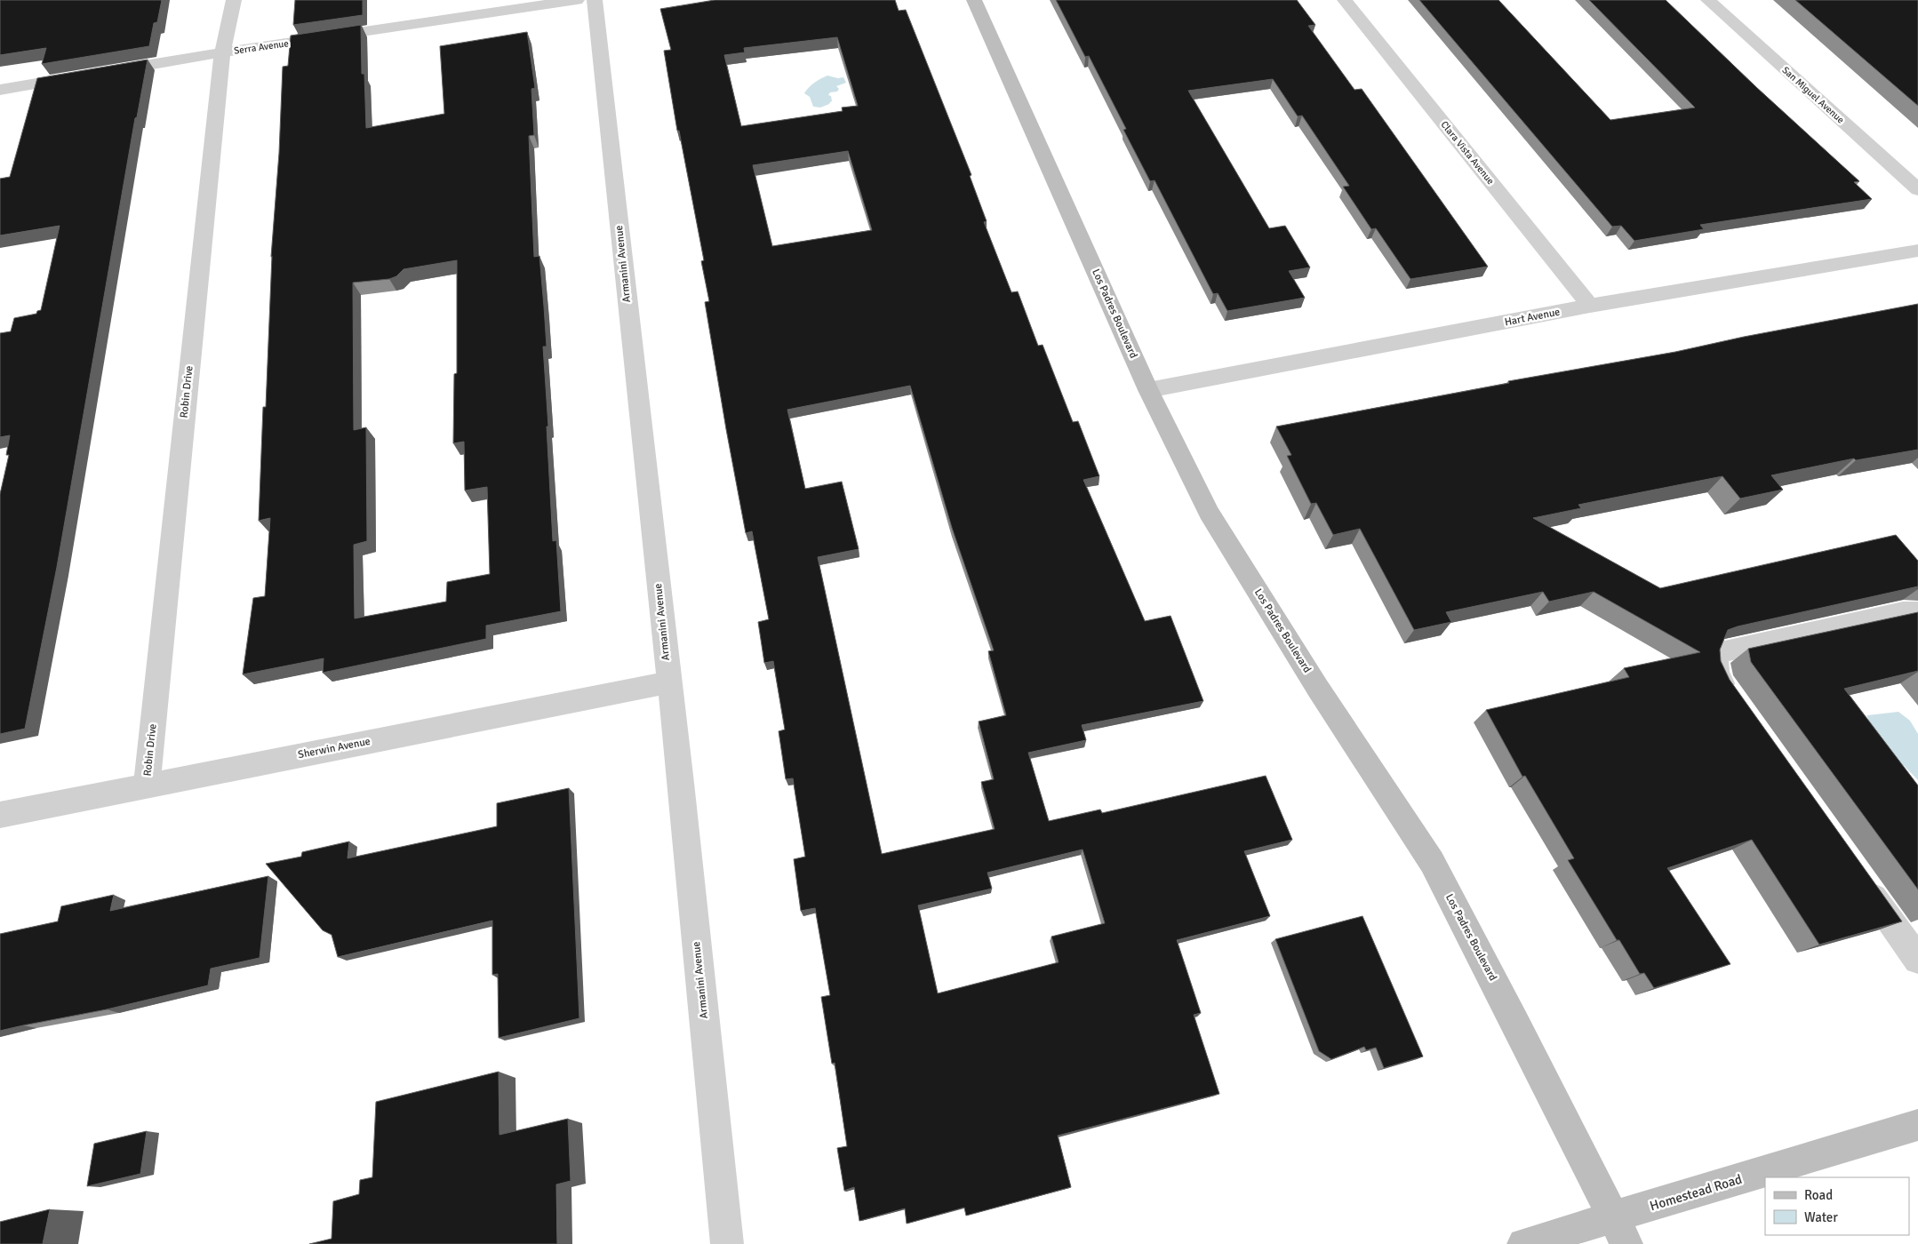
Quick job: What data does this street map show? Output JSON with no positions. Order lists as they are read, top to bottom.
{
  "streets": {
    "street": [
      "Serra Avenue",
      "San Miguel Avenue",
      "Clara Vista Avenue",
      "Armanini Avenue",
      "Los Padres Boulevard",
      "Hart Avenue",
      "Robin Drive",
      "Sherwin Avenue",
      "Homestead Road"
    ]
  },
  "crossings": [
    ["Serra Avenue", "Robin Drive"],
    ["Clara Vista Avenue", "Hart Avenue"],
    ["Armanini Avenue", "Sherwin Avenue"],
    ["Los Padres Boulevard", "Hart Avenue"],
    ["Los Padres Boulevard", "Homestead Road"],
    ["Robin Drive", "Sherwin Avenue"]
  ],
  "legend": ["Road", "Water"]
}
